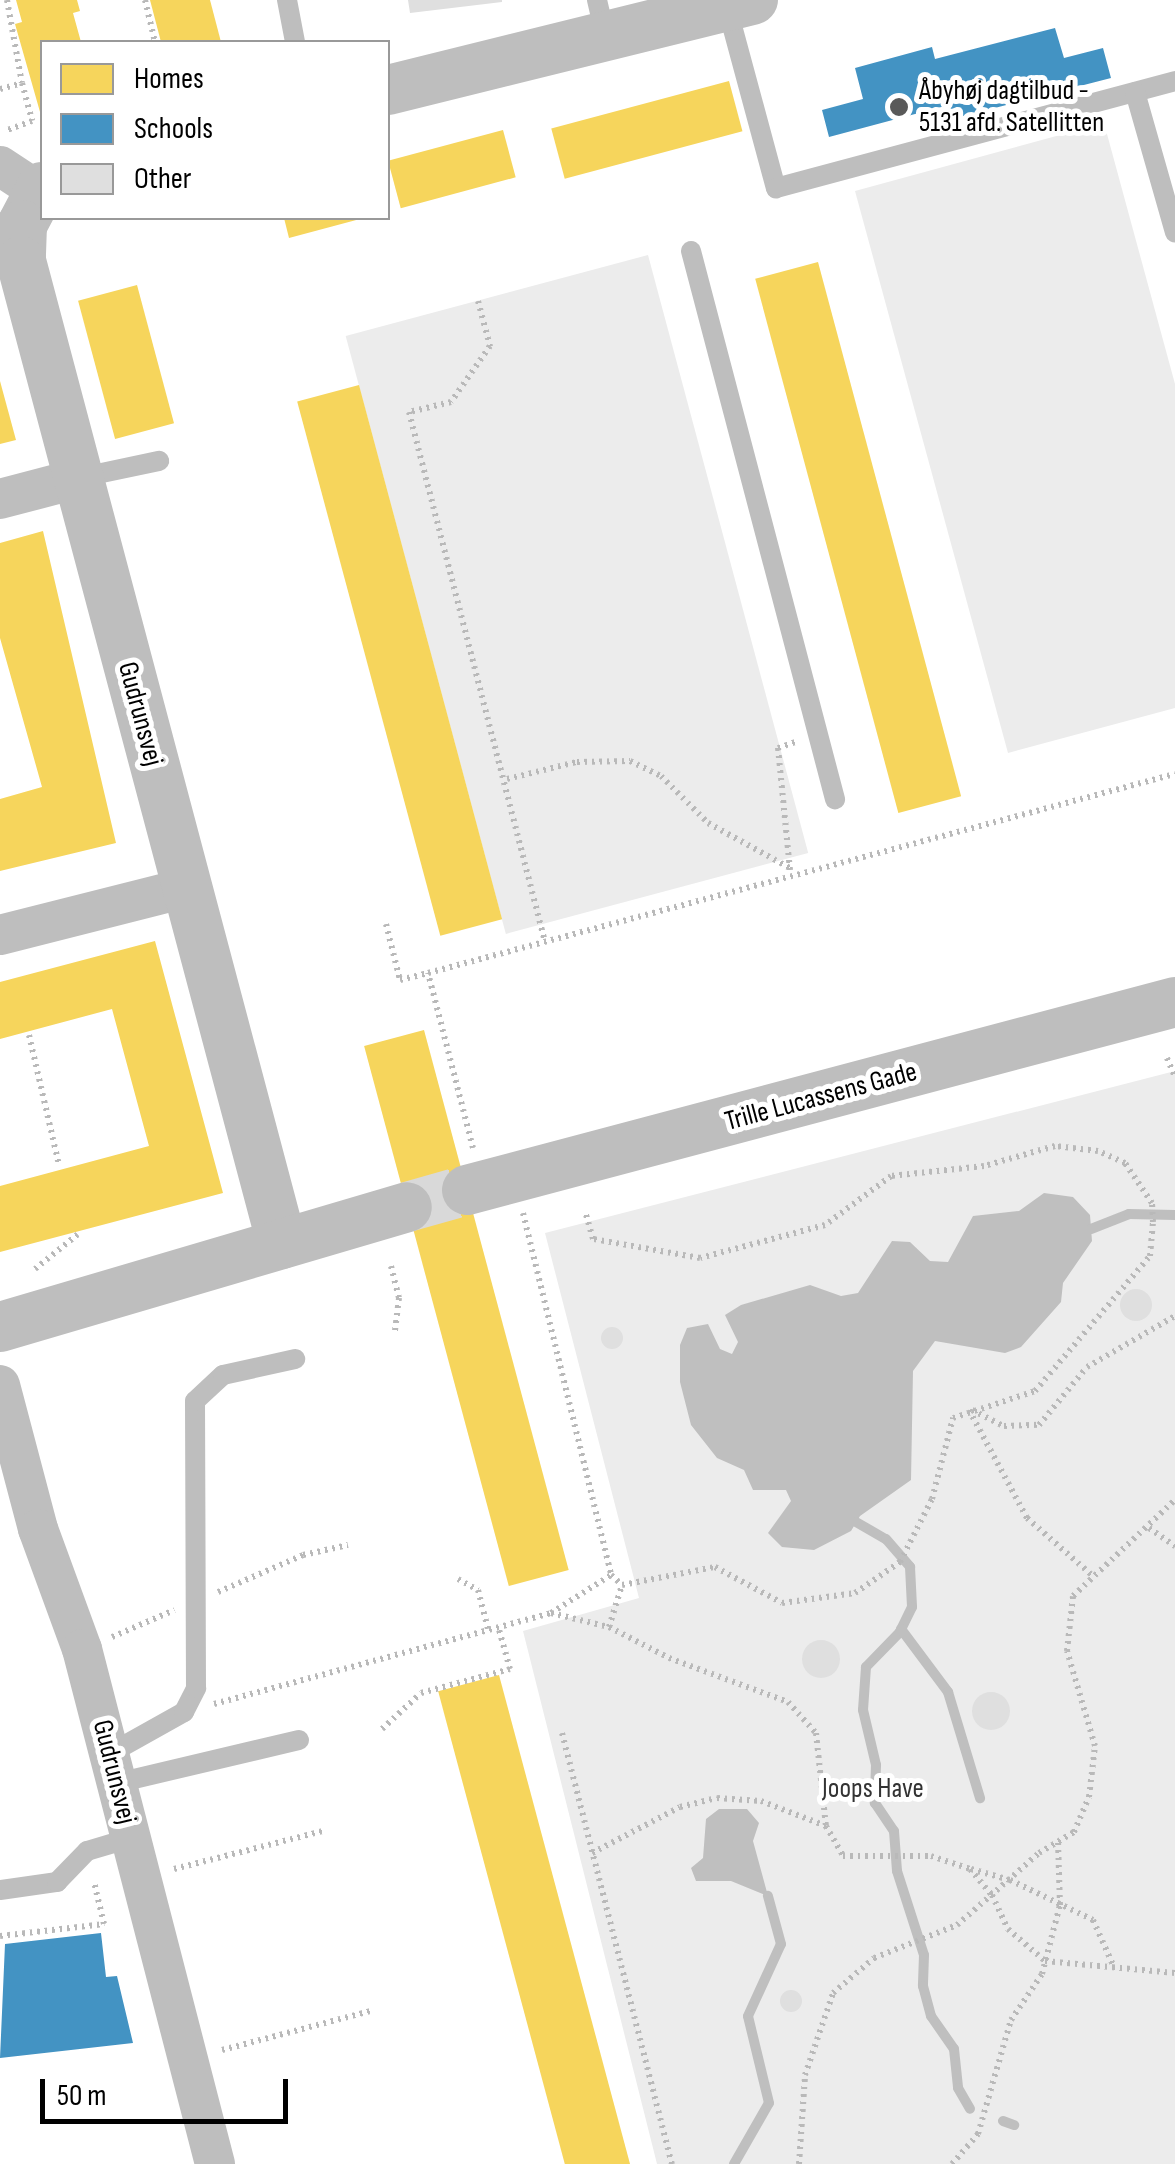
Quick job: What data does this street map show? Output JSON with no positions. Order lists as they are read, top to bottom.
{
  "streets": {
    "street": ["Gudrunsvej", "Trille Lucassens Gade"]
  },
  "parks": ["Joops Have"],
  "places": ["Åbyhøj dagtilbud - 5131 afd. Satellitten"],
  "legend": ["Homes", "Schools", "Other"],
  "scale_bar": "50 m"
}
